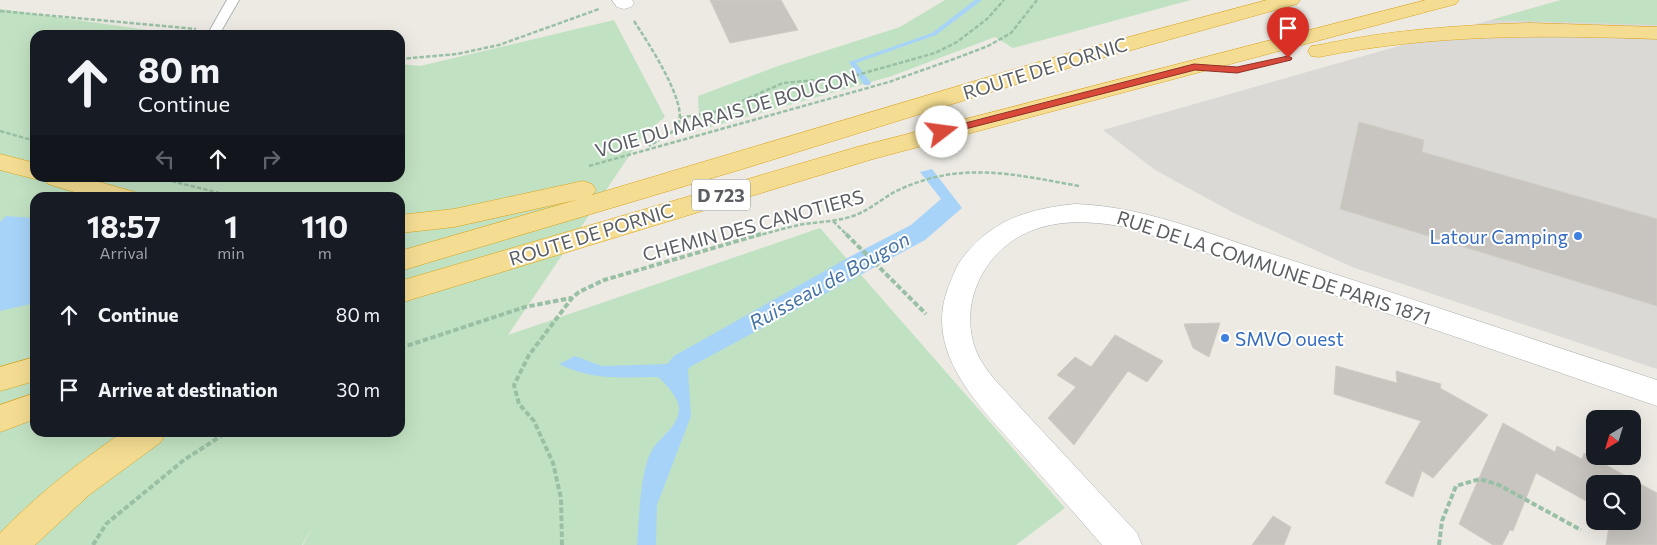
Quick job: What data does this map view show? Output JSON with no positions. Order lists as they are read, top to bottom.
{
  "streets": {
    "highway": ["ROUTE DE PORNIC", "D 723"],
    "street": ["RUE DE LA COMMUNE DE PARIS 1871"],
    "path": ["VOIE DU MARAIS DE BOUGON", "CHEMIN DES CANOTIERS"]
  },
  "water": ["Ruisseau de Bougon"],
  "places": ["Latour Camping", "SMVO ouest"],
  "north": "bottom left",
  "page": {
    "turn": ["80 m", "Continue"],
    "eta": [
      "18:57",
      "Arrival",
      "1",
      "min",
      "110",
      "m"
    ],
    "list": [
      {
        "name": "Continue",
        "value": "80 m"
      },
      {
        "name": "Arrive at destination",
        "value": "30 m"
      }
    ]
  }
}
